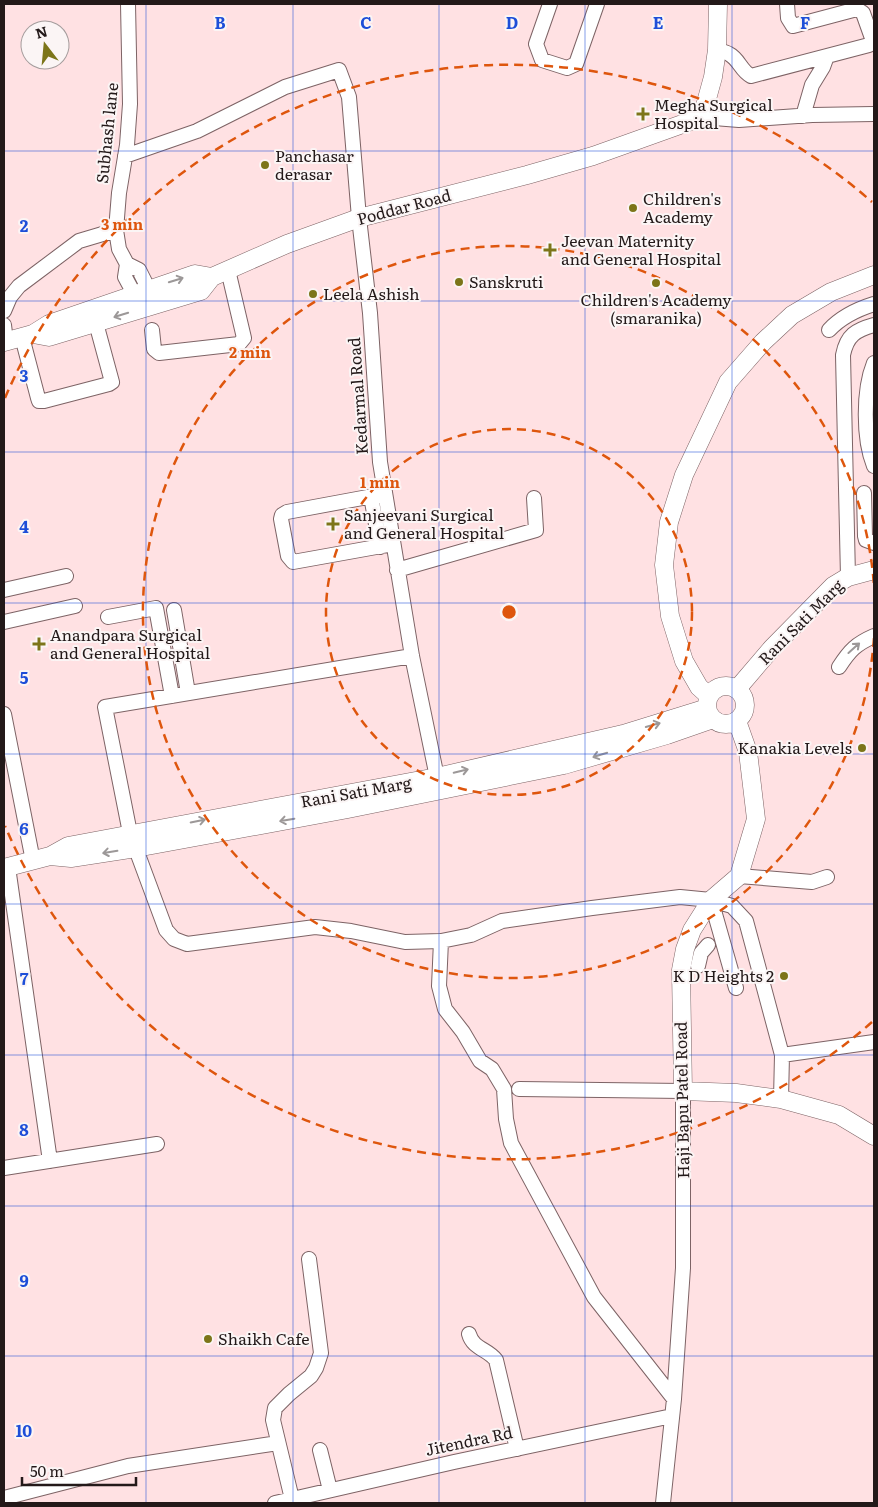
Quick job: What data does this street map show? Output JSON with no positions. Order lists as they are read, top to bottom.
{
  "streets": {
    "street": [
      "Subhash lane",
      "Poddar Road",
      "Kedarmal Road",
      "Rani Sati Marg",
      "Haji Bapu Patel Road",
      "Jitendra Rd"
    ]
  },
  "crossings": [
    ["Subhash lane", "Poddar Road"],
    ["Subhash lane", "Kedarmal Road"],
    ["Poddar Road", "Kedarmal Road"],
    ["Kedarmal Road", "Rani Sati Marg"],
    ["Haji Bapu Patel Road", "Jitendra Rd"]
  ],
  "places": {
    "health": [
      "Megha Surgical Hospital",
      "Jeevan Maternity and General Hospital",
      "Sanjeevani Surgical and General Hospital",
      "Anandpara Surgical and General Hospital"
    ],
    "other": [
      "Panchasar derasar",
      "Children's Academy",
      "Sanskruti",
      "Children's Academy (smaranika)",
      "Leela Ashish",
      "Kanakia Levels",
      "K D Heights 2",
      "Shaikh Cafe"
    ]
  },
  "scale_bar": "50 m",
  "north": "top",
  "grid": {
    "columns": [
      "B",
      "C",
      "D",
      "E",
      "F"
    ],
    "rows": [
      "2",
      "3",
      "4",
      "5",
      "6",
      "7",
      "8",
      "9",
      "10"
    ]
  },
  "rings": ["3 min", "2 min", "1 min"]
}
